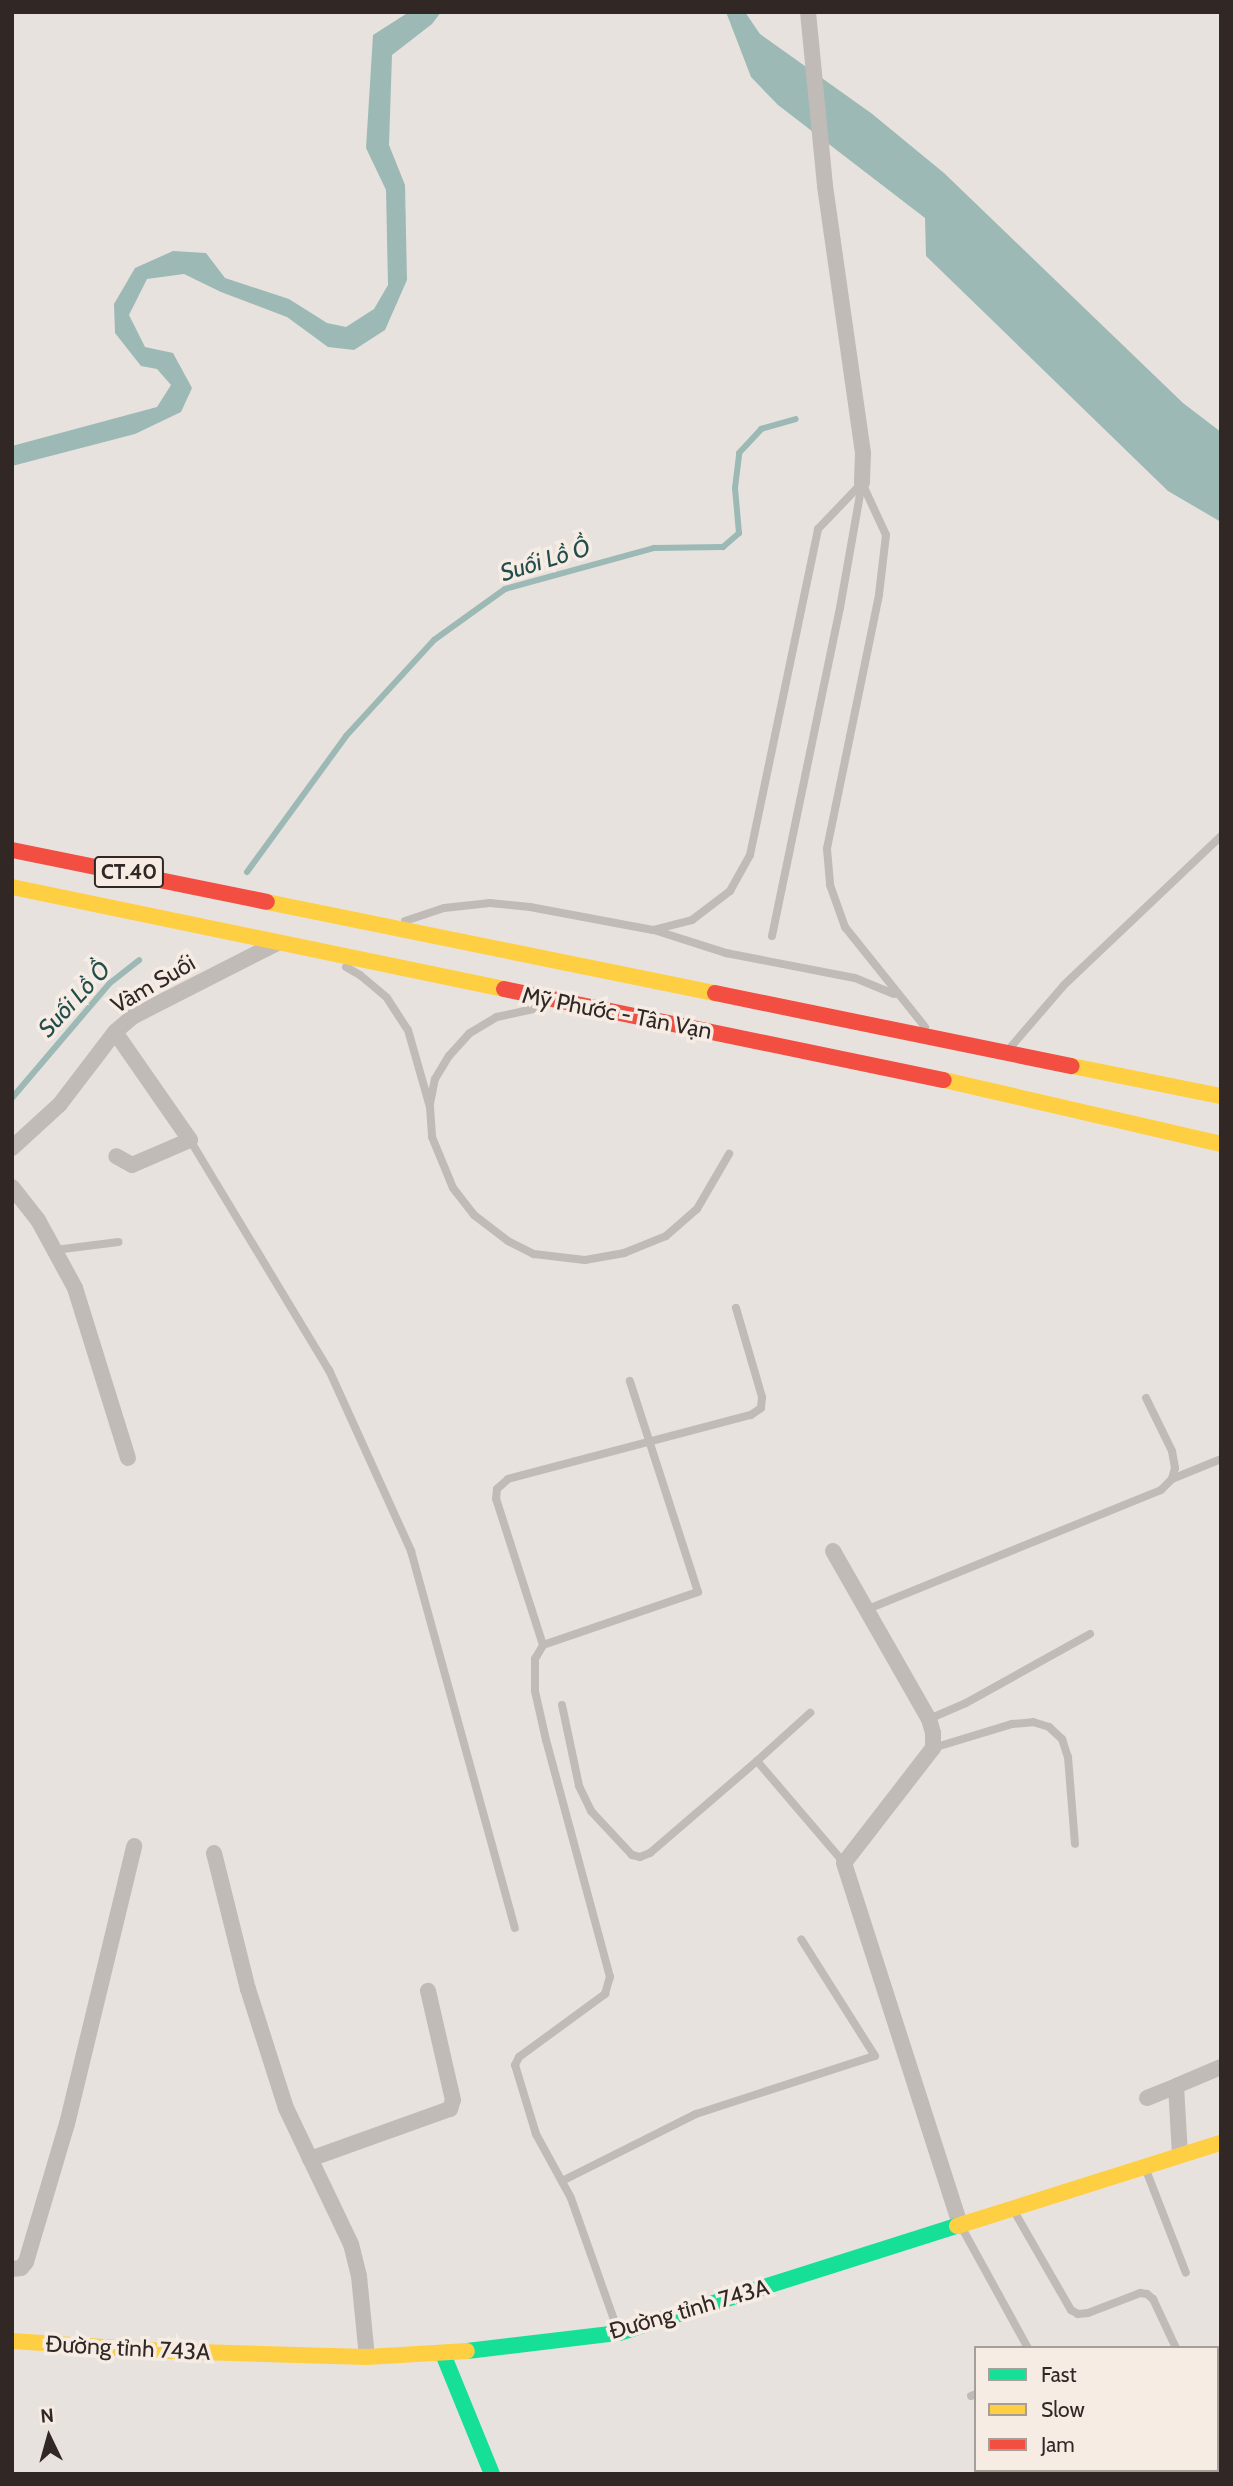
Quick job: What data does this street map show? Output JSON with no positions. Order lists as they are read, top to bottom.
{
  "streets": {
    "main road": ["CT.40", "Mỹ Phước - Tân Vạn", "Đường tỉnh 743A"],
    "street": ["Vàm Suối"]
  },
  "crossings": [
    ["Vàm Suối", "Mỹ Phước - Tân Vạn"]
  ],
  "water": ["Suối Lồ Ồ"],
  "legend": ["Fast", "Slow", "Jam"],
  "north": "top"
}
